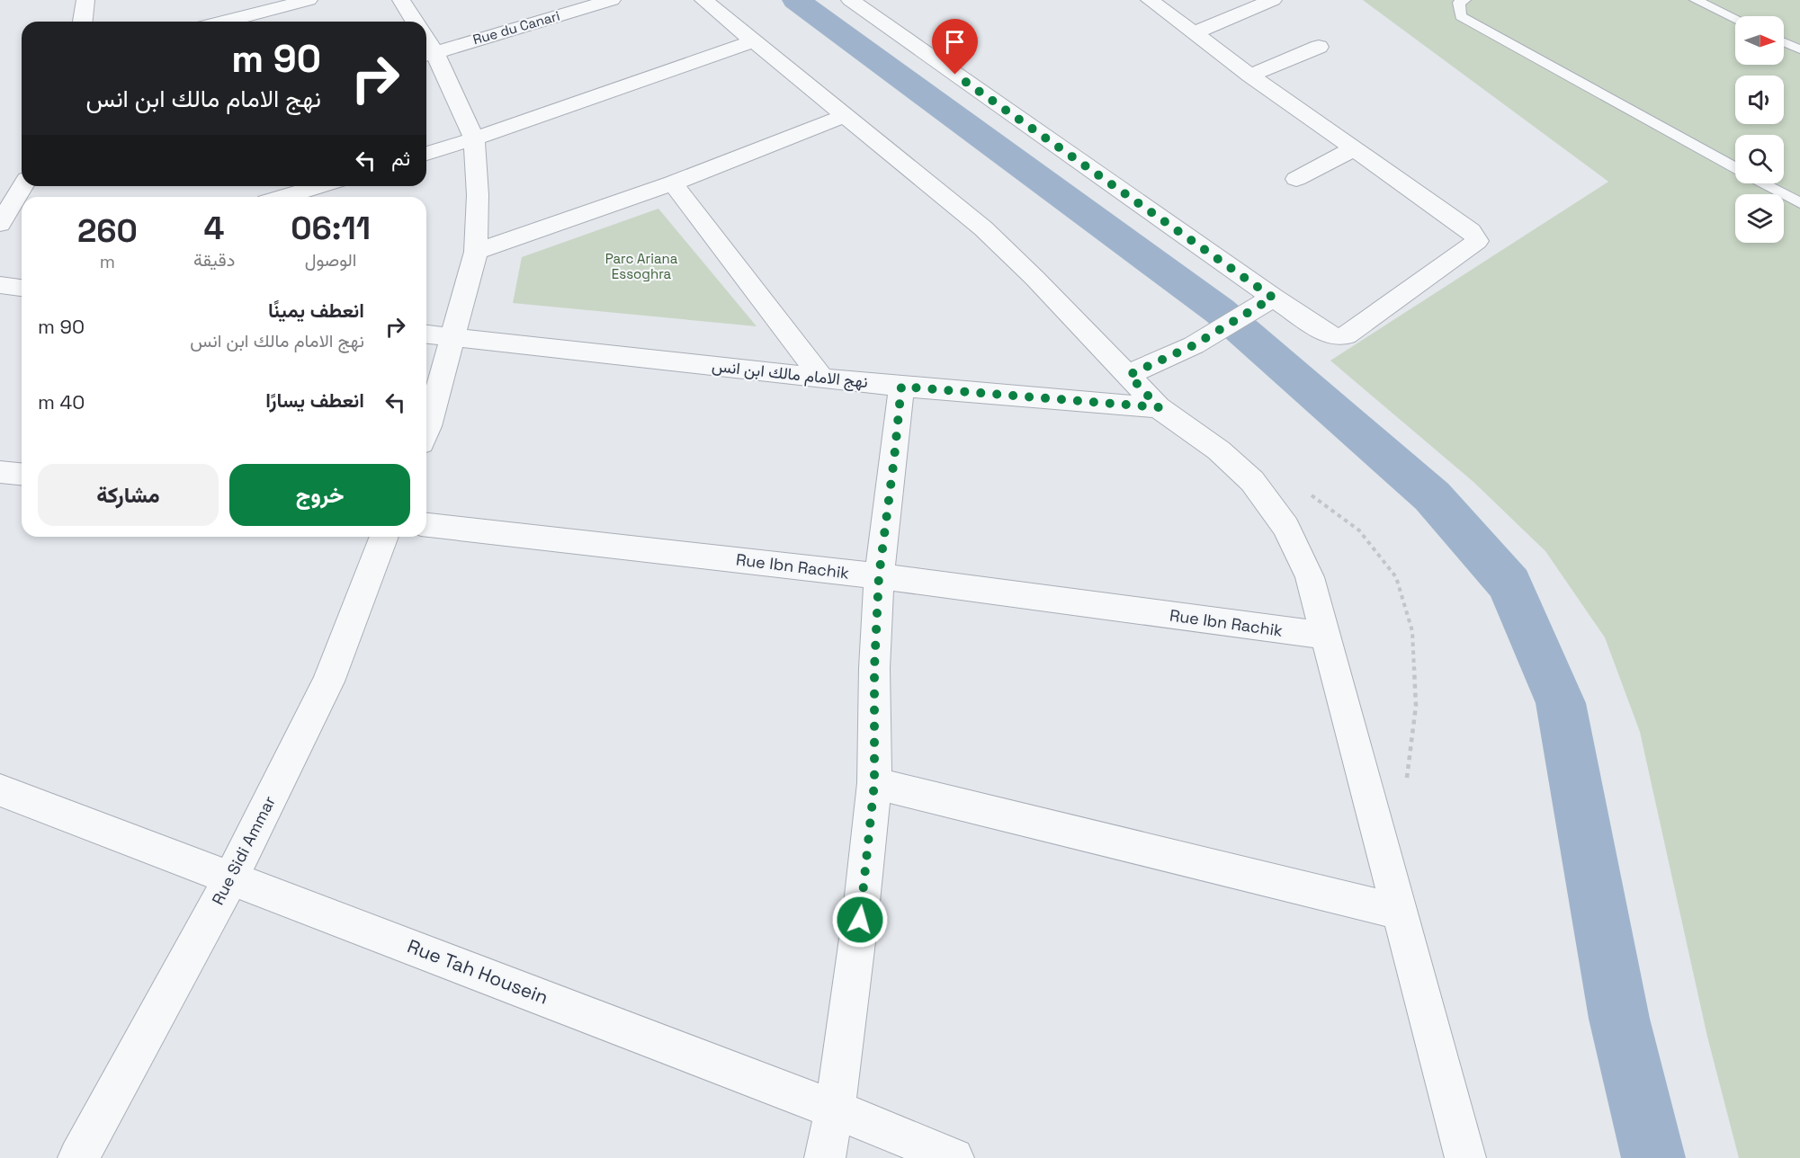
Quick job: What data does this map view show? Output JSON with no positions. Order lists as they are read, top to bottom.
{
  "streets": {
    "street": [
      "Rue du Canari",
      "نهج الامام مالك ابن انس",
      "Rue Ibn Rachik",
      "Rue Sidi Ammar",
      "Rue Tah Housein"
    ]
  },
  "crossings": [
    ["Rue Sidi Ammar", "Rue Tah Housein"]
  ],
  "parks": ["Parc Ariana Essoghra"],
  "north": "right",
  "page": {
    "turn": ["90 m", "نهج الامام مالك ابن انس"],
    "then": "ثم",
    "eta": [
      "06:11",
      "الوصول",
      "4",
      "دقيقة",
      "260",
      "m"
    ],
    "list": [
      {
        "name": "انعطف يمينًا",
        "note": "نهج الامام مالك ابن انس",
        "value": "90 m"
      },
      {
        "name": "انعطف يسارًا",
        "value": "40 m"
      }
    ],
    "buttons": ["خروج", "مشاركة"]
  }
}
